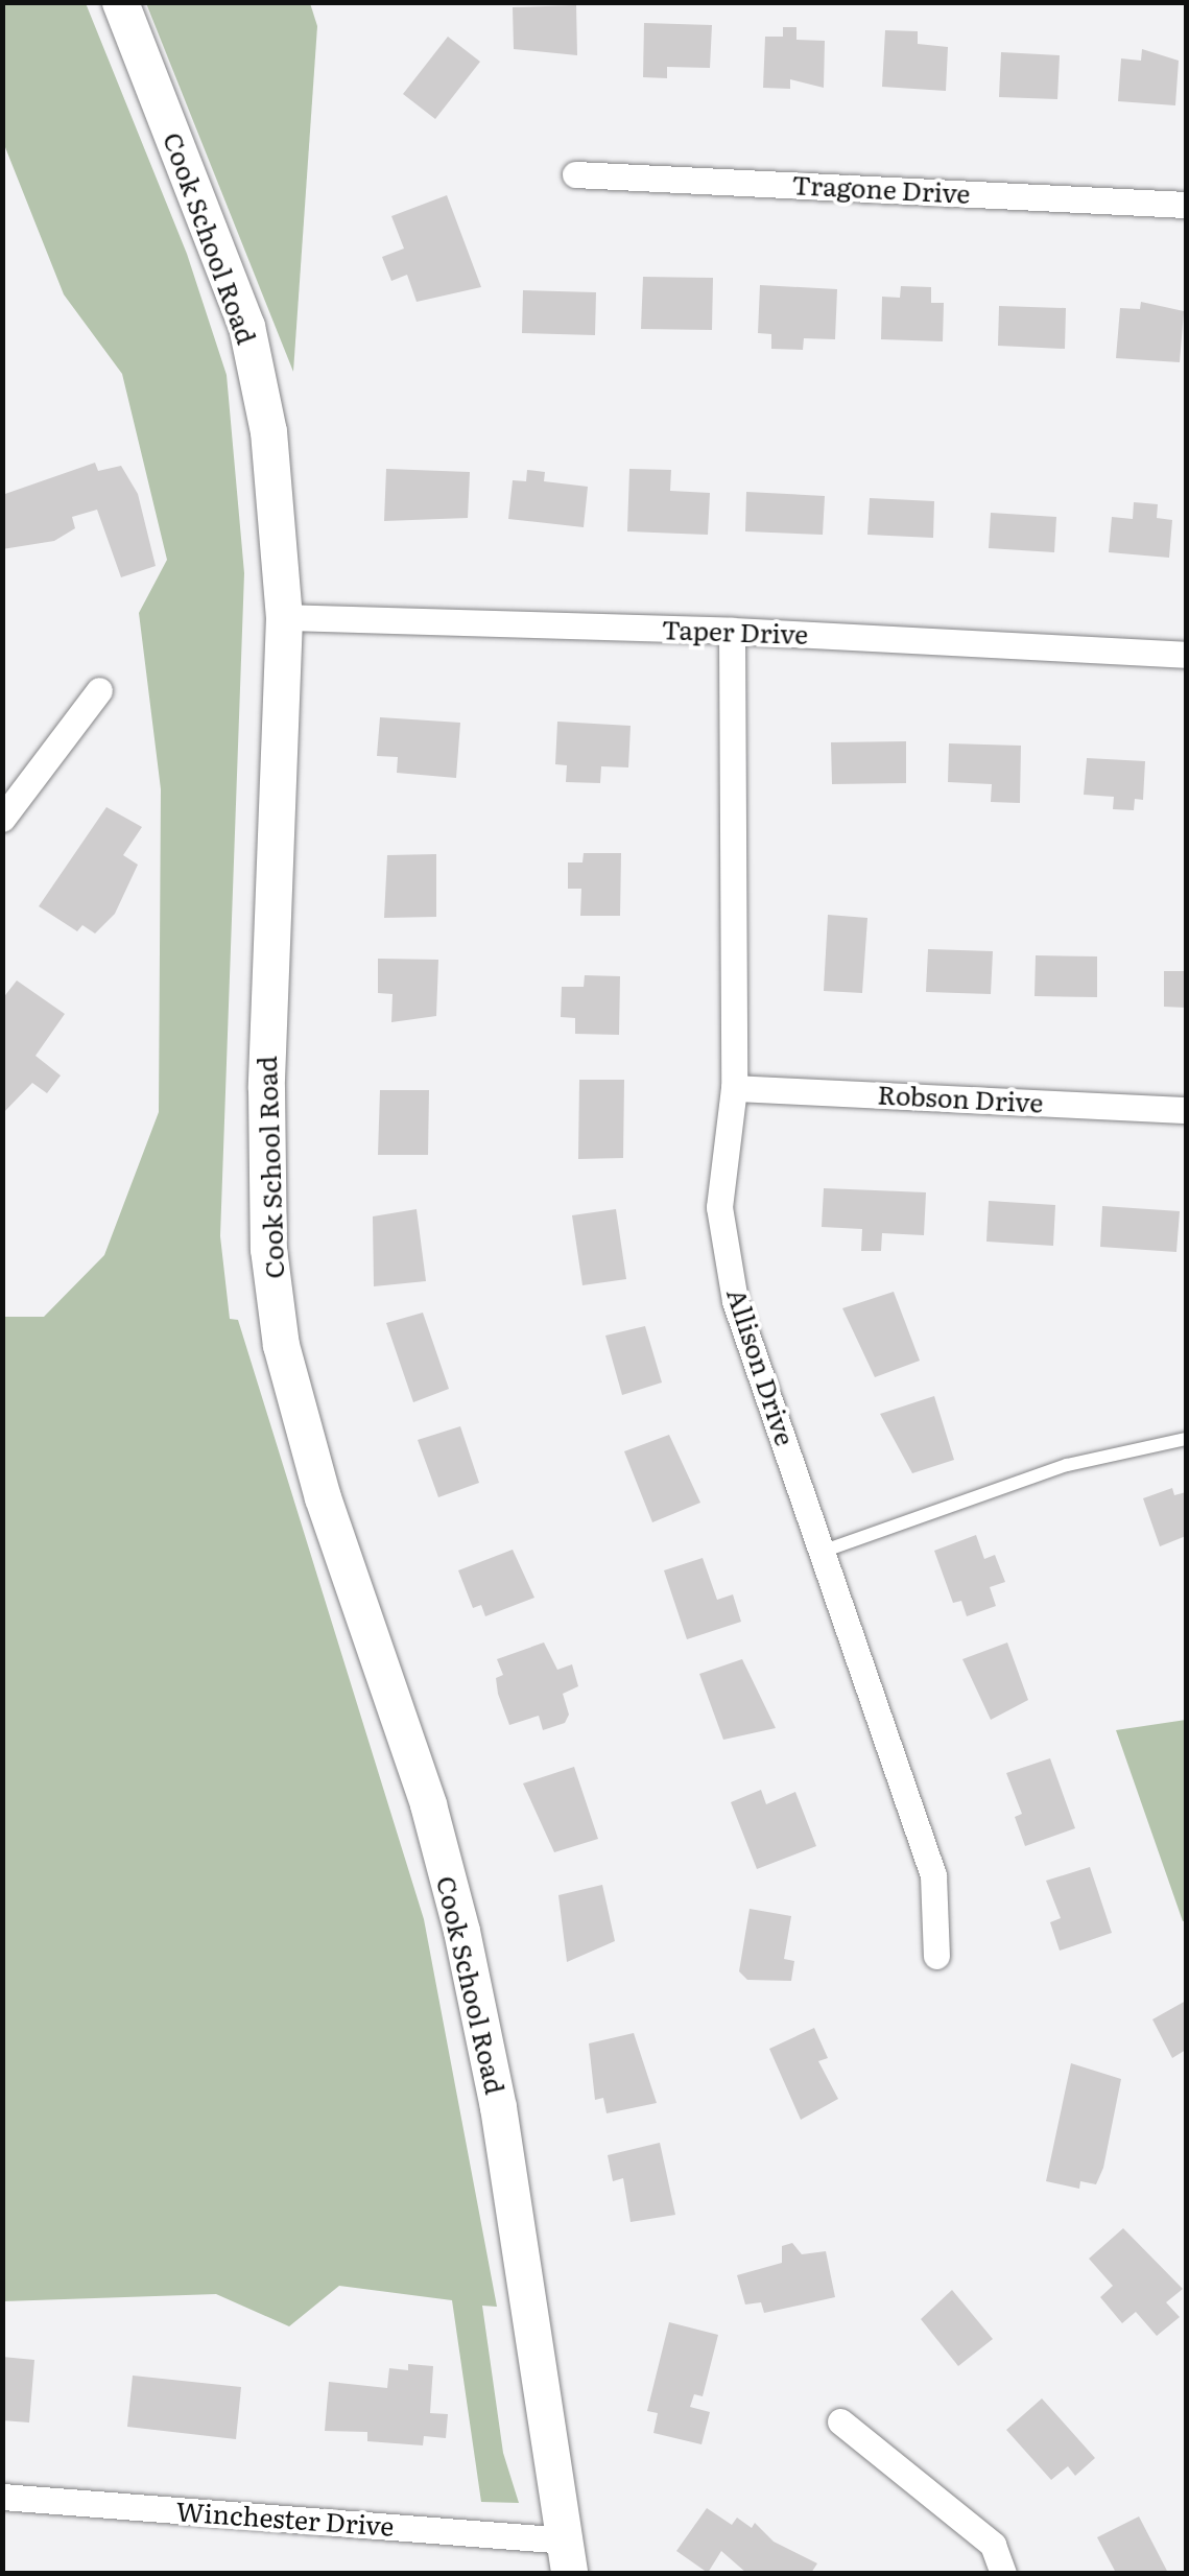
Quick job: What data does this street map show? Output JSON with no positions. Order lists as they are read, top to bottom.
{
  "streets": {
    "street": [
      "Tragone Drive",
      "Cook School Road",
      "Taper Drive",
      "Robson Drive",
      "Allison Drive",
      "Winchester Drive"
    ]
  },
  "crossings": [
    ["Cook School Road", "Taper Drive"],
    ["Cook School Road", "Winchester Drive"],
    ["Taper Drive", "Allison Drive"],
    ["Robson Drive", "Allison Drive"]
  ]
}
